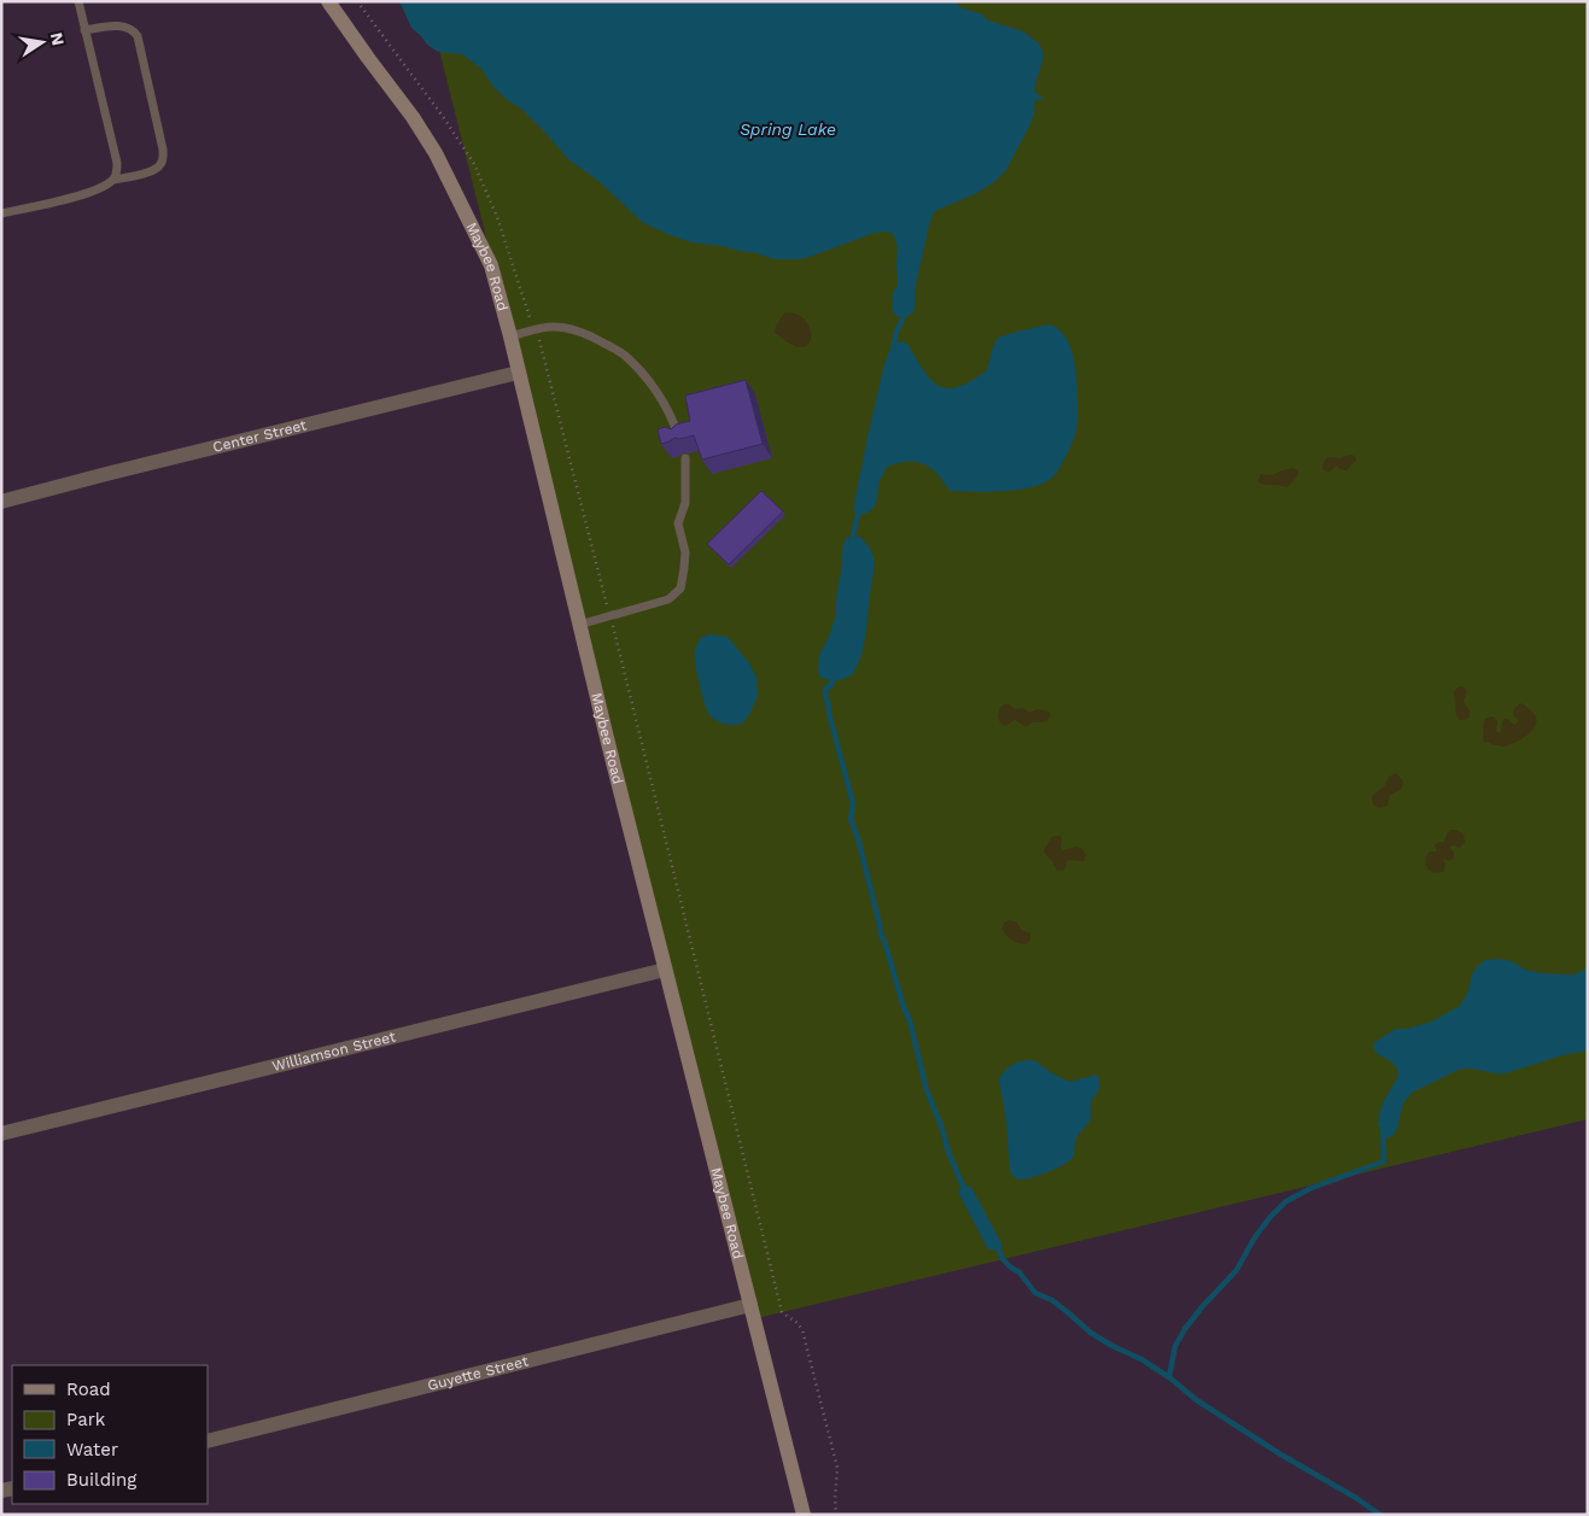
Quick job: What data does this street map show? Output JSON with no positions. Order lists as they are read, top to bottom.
{
  "streets": {
    "main road": ["Maybee Road"],
    "street": ["Center Street", "Williamson Street", "Guyette Street"]
  },
  "crossings": [
    ["Maybee Road", "Center Street"],
    ["Maybee Road", "Williamson Street"],
    ["Maybee Road", "Guyette Street"]
  ],
  "water": ["Spring Lake"],
  "legend": [
    "Road",
    "Park",
    "Water",
    "Building"
  ],
  "north": "right"
}
